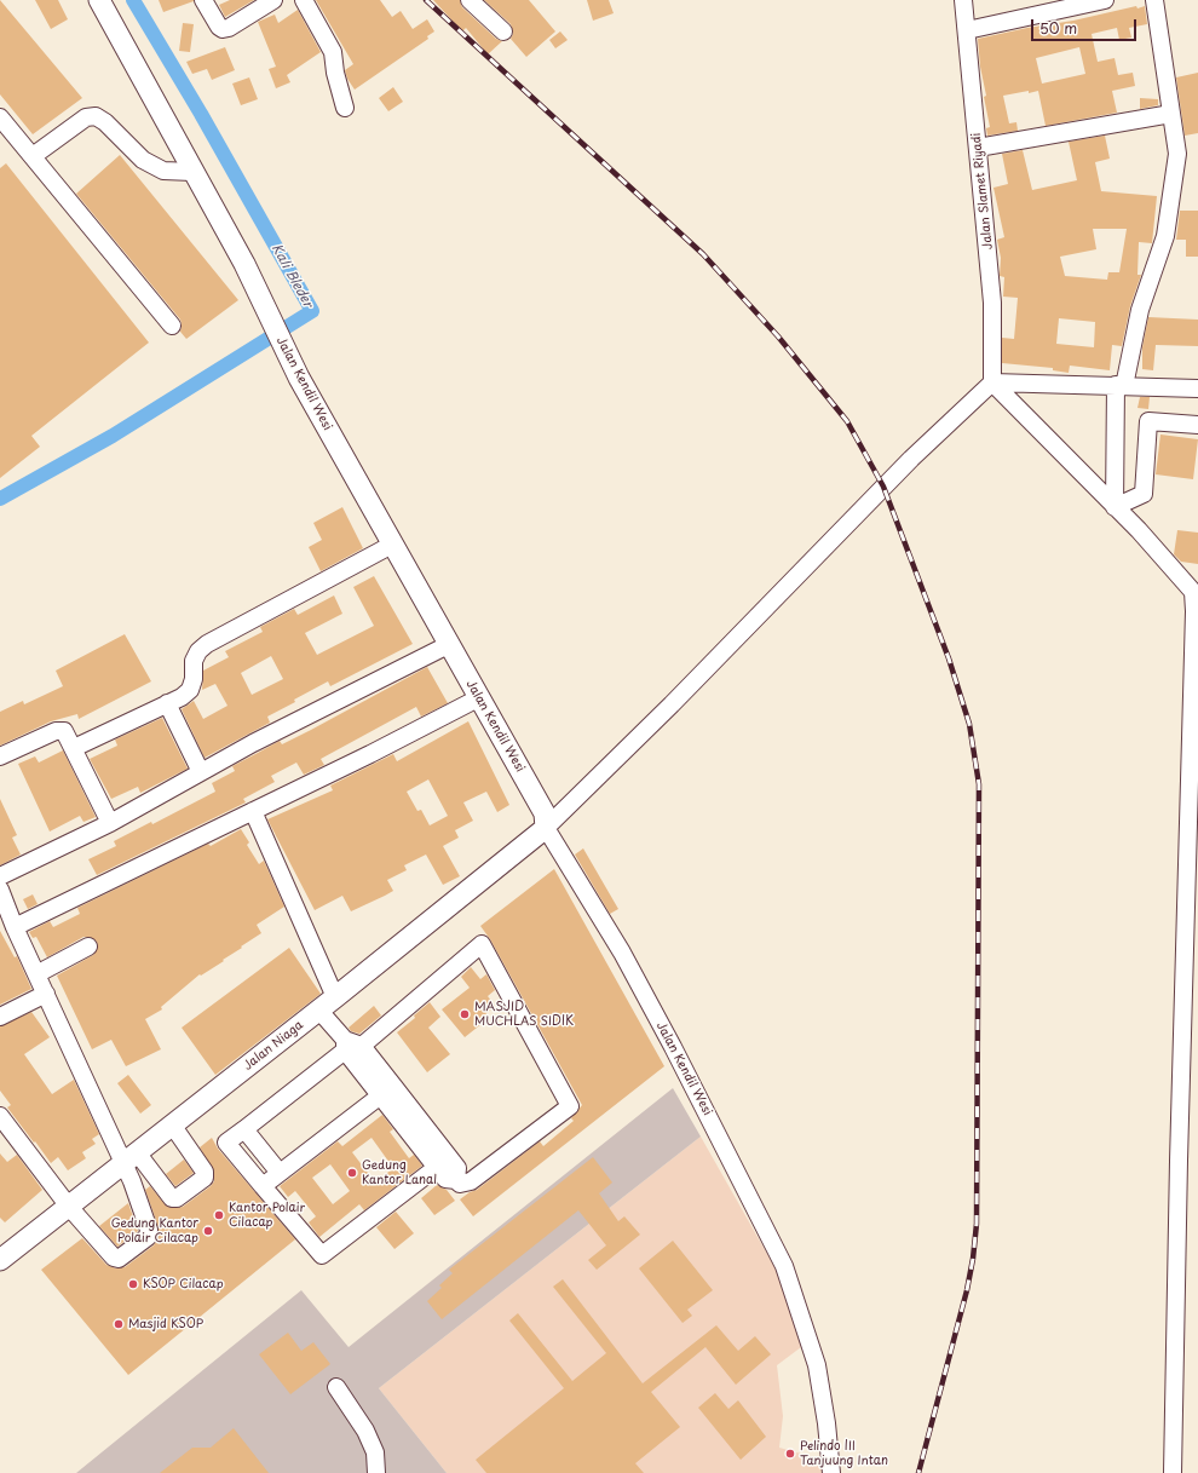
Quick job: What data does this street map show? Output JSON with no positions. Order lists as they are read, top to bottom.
{
  "streets": {
    "main road": ["Jalan Kendil Wesi", "Jalan Niaga"],
    "street": ["Jalan Slamet Riyadi"]
  },
  "crossings": [
    ["Jalan Kendil Wesi", "Jalan Niaga"]
  ],
  "water": ["Kali Bleder"],
  "places": [
    "MASJID MUCHLAS SIDIK",
    "Gedung Kantor Lanal",
    "Kantor Polair Cilacap",
    "Gedung Kantor Polair Cilacap",
    "KSOP Cilacap",
    "Masjid KSOP",
    "Pelindo III Tanjuung Intan"
  ],
  "scale_bar": "50 m"
}
